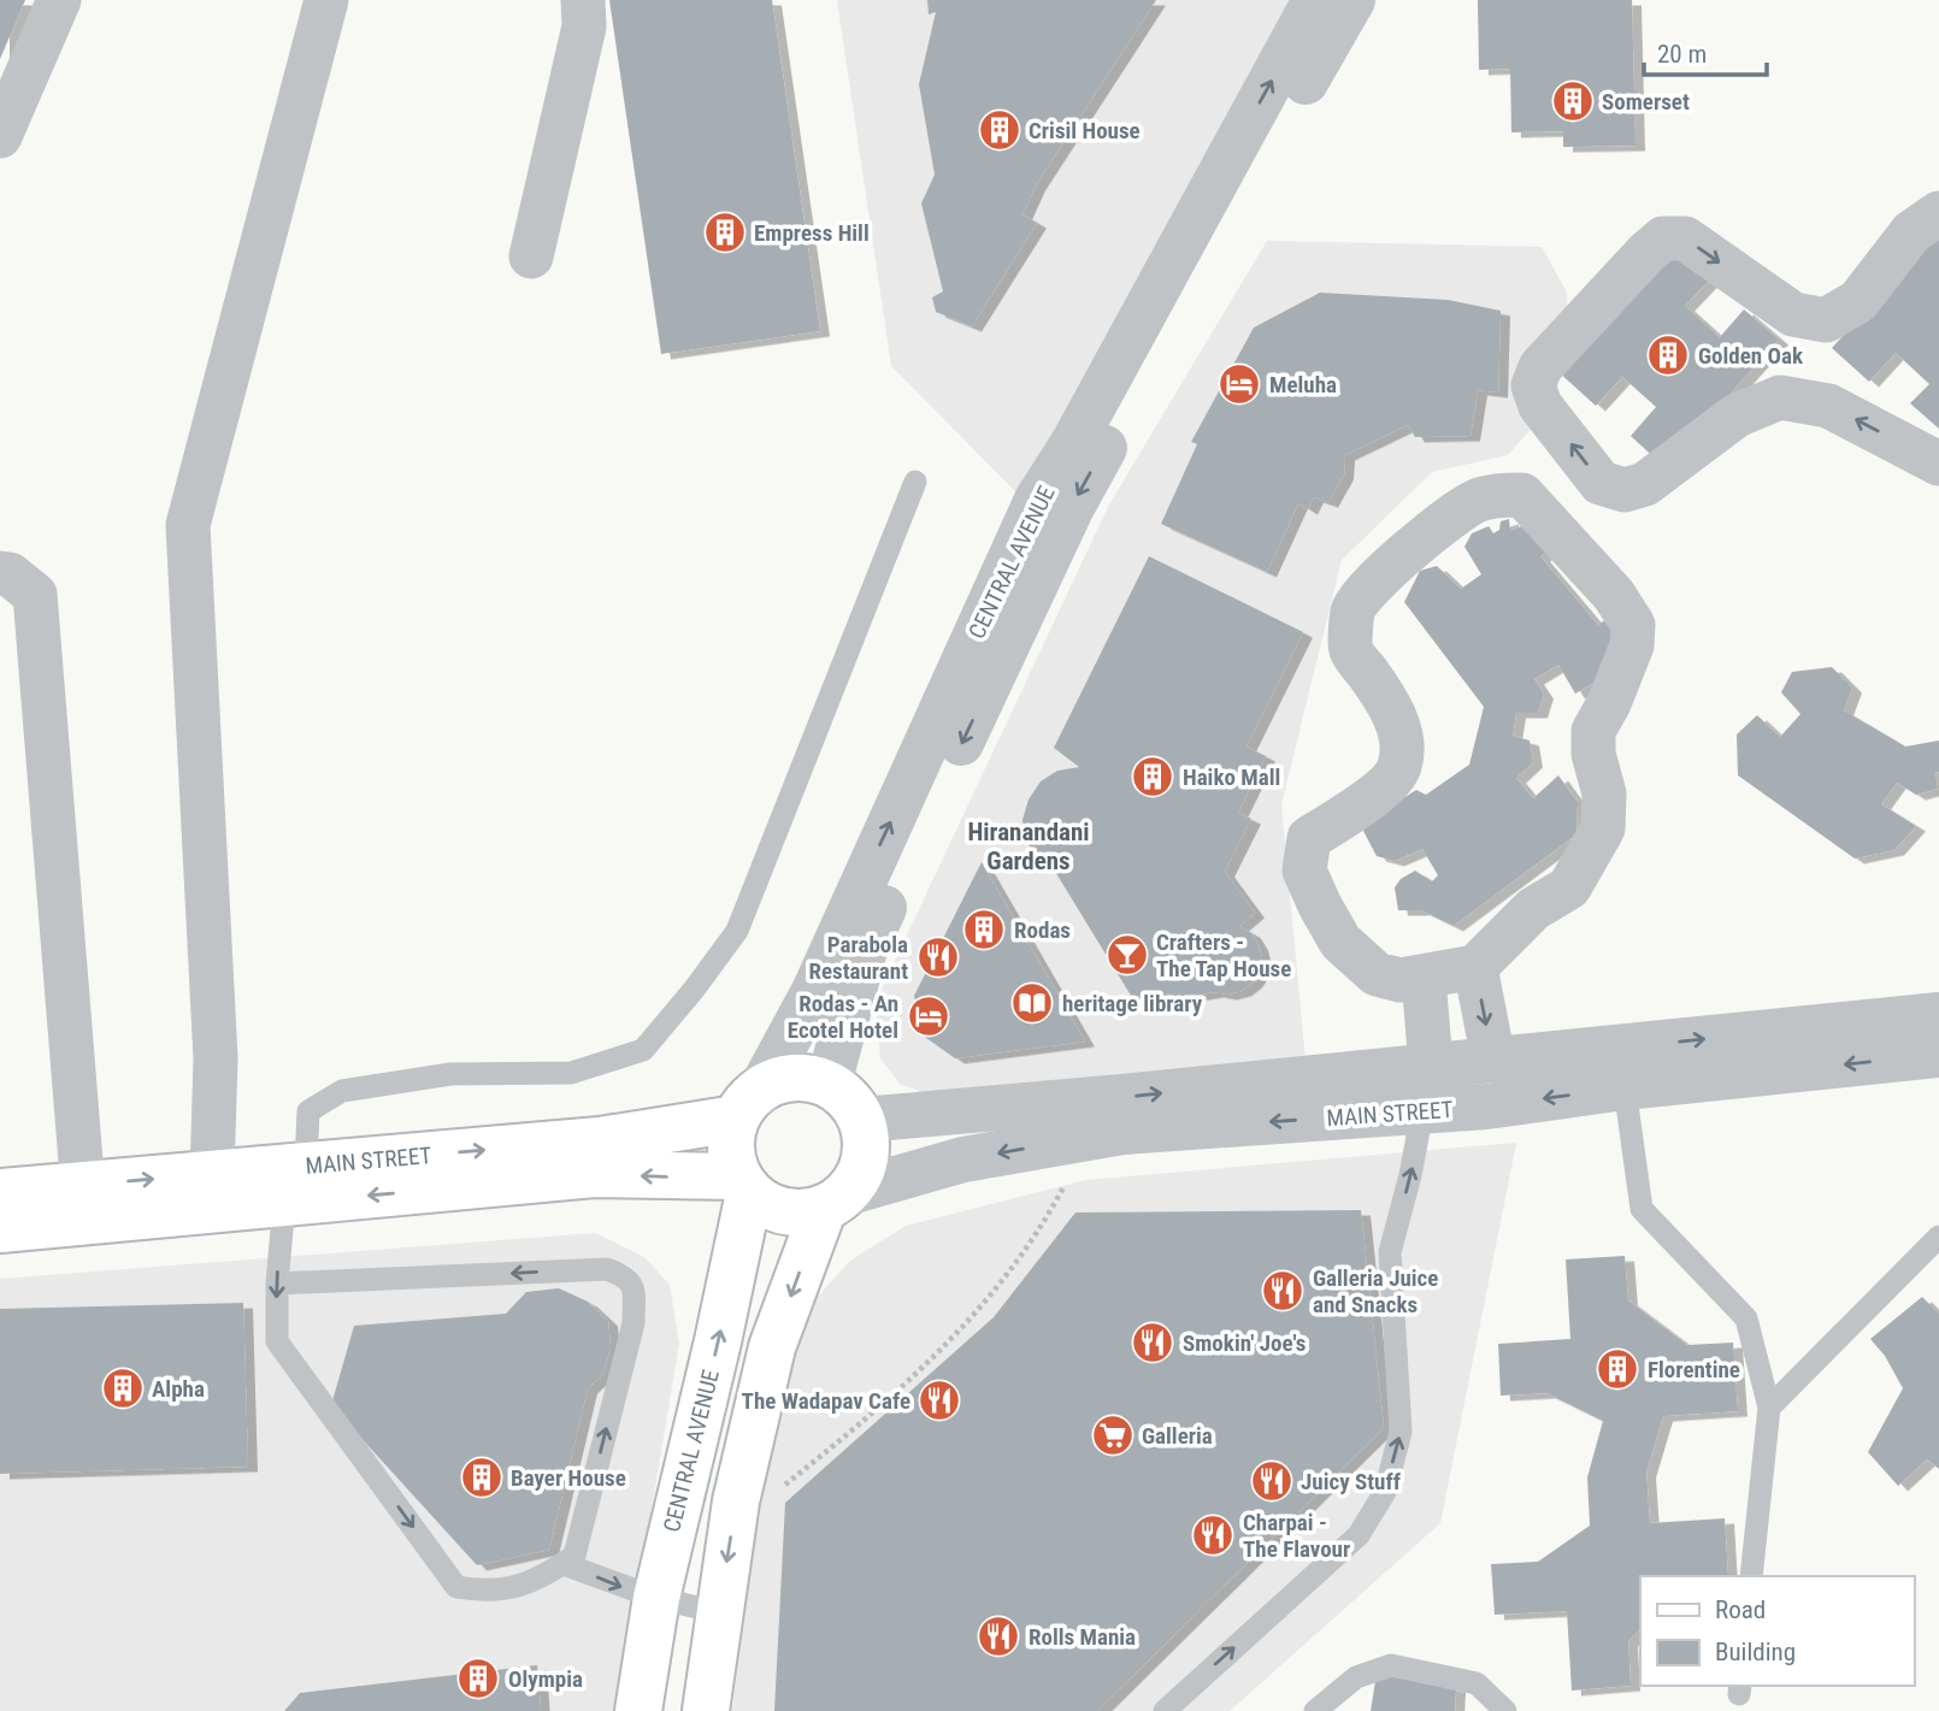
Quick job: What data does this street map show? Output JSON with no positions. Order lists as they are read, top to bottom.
{
  "streets": {
    "main road": ["CENTRAL AVENUE", "MAIN STREET"]
  },
  "crossings": [
    ["CENTRAL AVENUE", "MAIN STREET"]
  ],
  "districts": ["Hiranandani Gardens"],
  "places": {
    "building": [
      "Somerset",
      "Crisil House",
      "Empress Hill",
      "Golden Oak",
      "Haiko Mall",
      "Rodas",
      "Florentine",
      "Alpha",
      "Bayer House",
      "Olympia"
    ],
    "hotel": ["Meluha", "Rodas - An Ecotel Hotel"],
    "bar": ["Crafters - The Tap House"],
    "restaurant": [
      "Parabola Restaurant",
      "Galleria Juice and Snacks",
      "Smokin' Joe's",
      "The Wadapav Cafe",
      "Juicy Stuff",
      "Charpai - The Flavour",
      "Rolls Mania"
    ],
    "library": ["heritage library"],
    "supermarket": ["Galleria"]
  },
  "legend": ["Road", "Building"],
  "scale_bar": "20 m"
}
